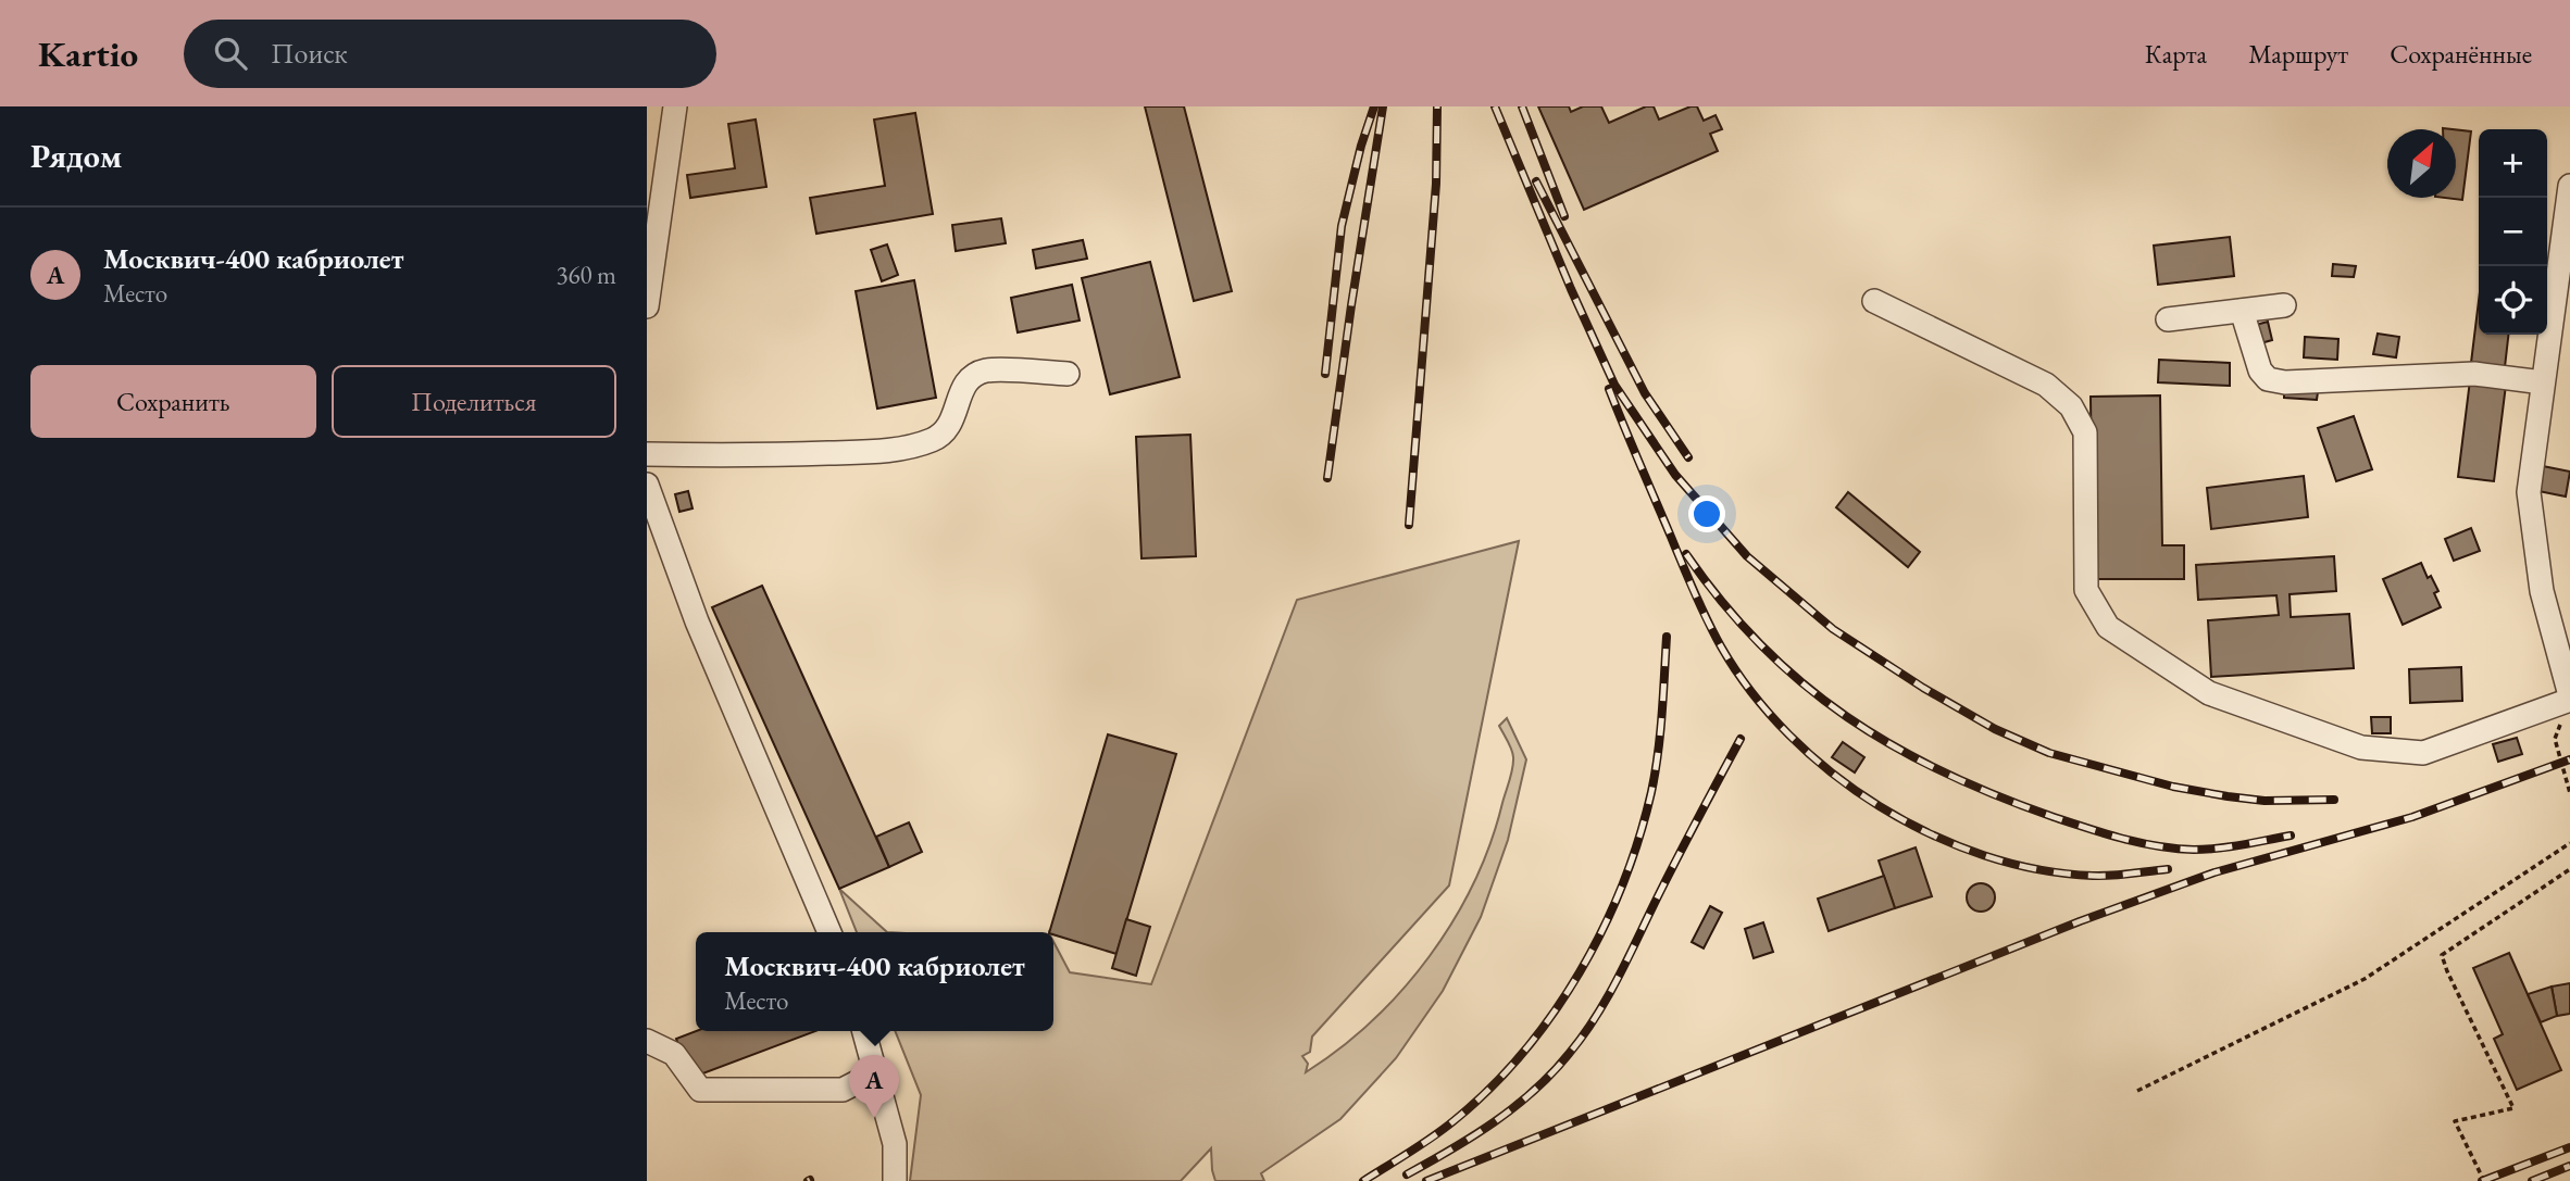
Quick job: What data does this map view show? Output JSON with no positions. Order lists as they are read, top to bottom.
{
  "north": "top right",
  "page": {
    "header": "Kartio",
    "search": "Поиск",
    "nav": ["Карта", "Маршрут", "Сохранённые"],
    "heading": "Рядом",
    "map_buttons": ["+", "−"],
    "list": [
      {
        "mark": "A",
        "name": "Москвич-400 кабриолет",
        "note": "Место",
        "value": "360 m"
      }
    ],
    "buttons": ["Сохранить", "Поделиться"],
    "popup": ["Москвич-400 кабриолет", "Место"],
    "pins": "A"
  }
}
